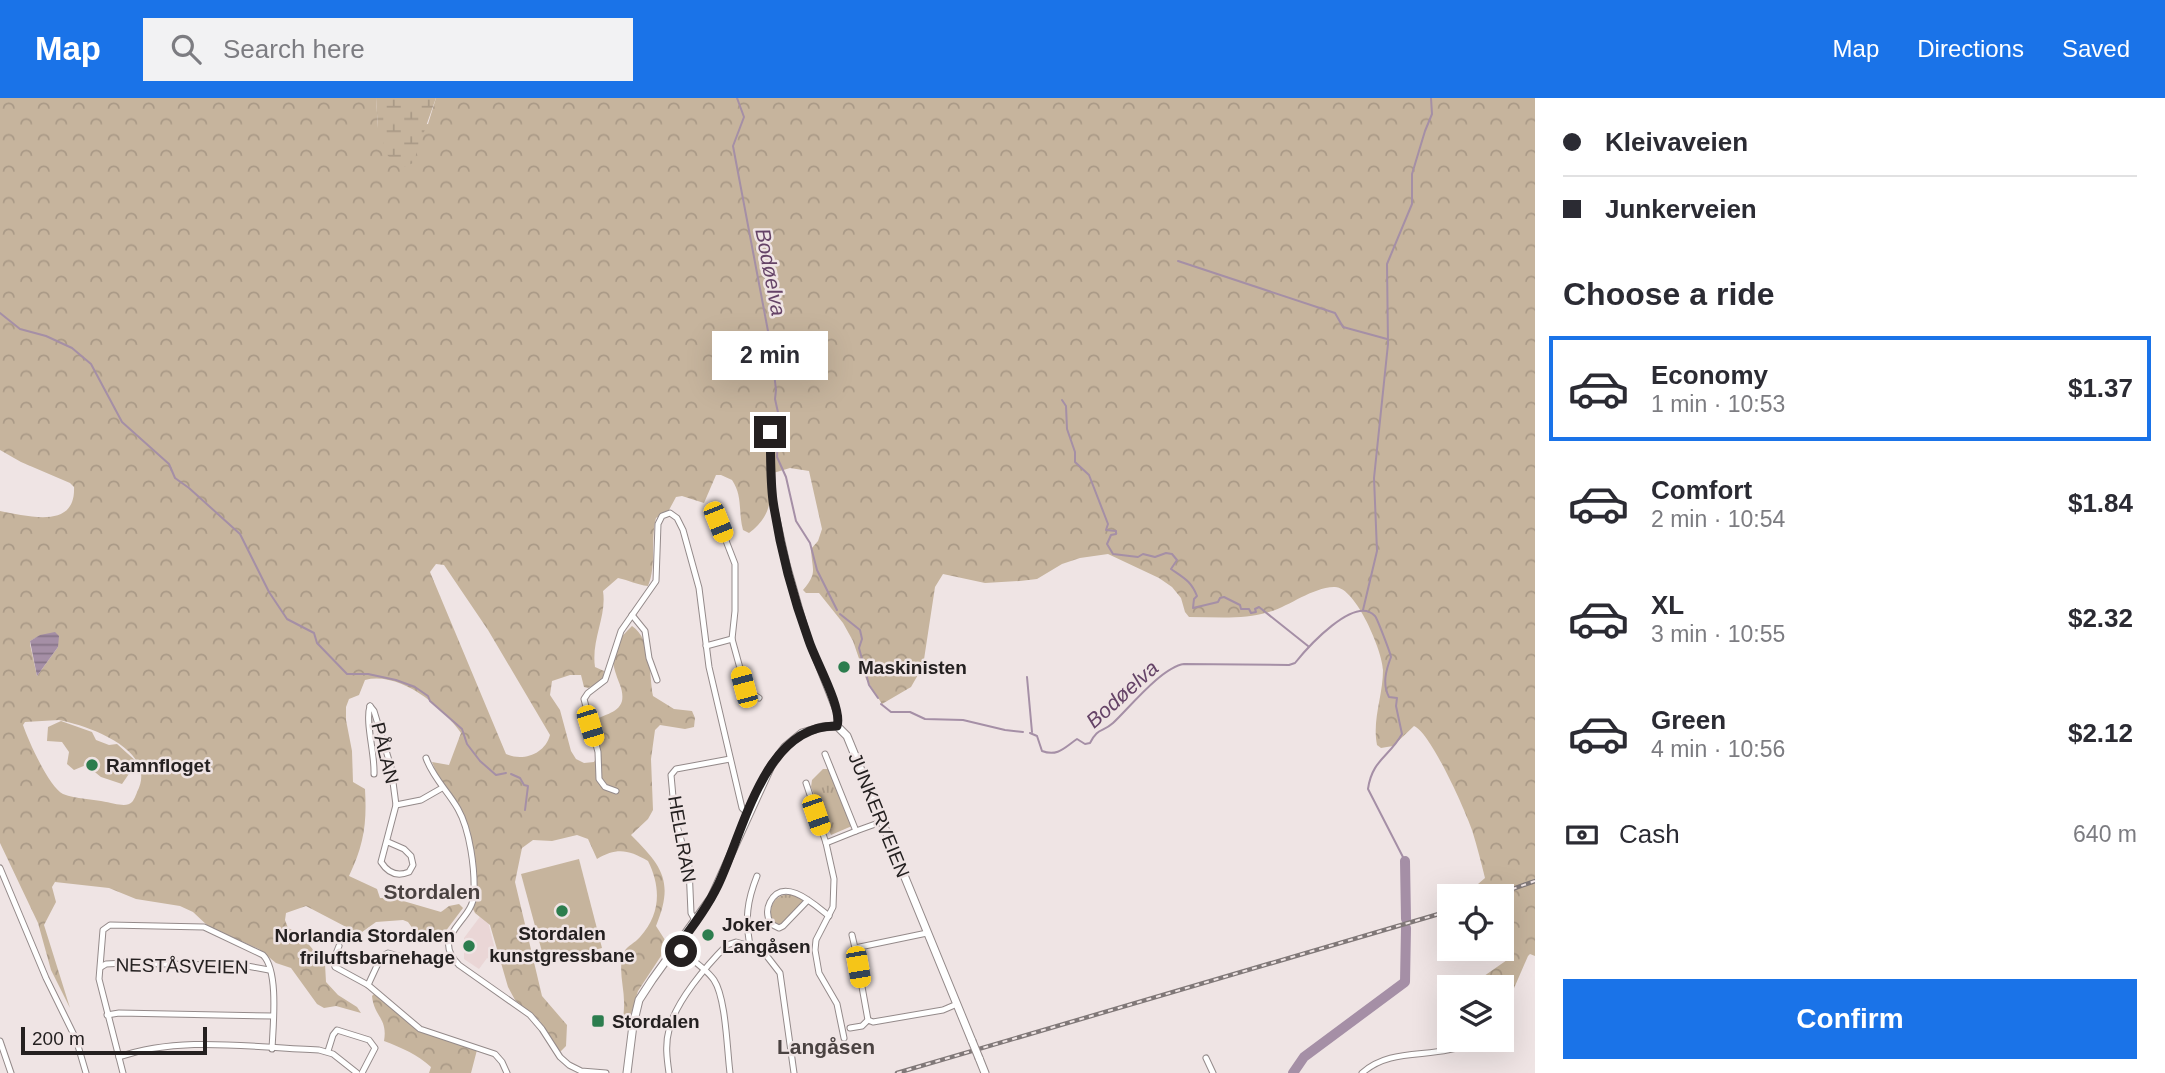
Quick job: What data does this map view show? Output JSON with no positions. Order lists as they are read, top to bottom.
{
  "streets": {
    "street": [
      "PÅLAN",
      "JUNKERVEIEN",
      "HELLRAN",
      "NESTÅSVEIEN"
    ]
  },
  "districts": ["Stordalen", "Langåsen"],
  "water": ["Bodøelva"],
  "places": {
    "other": [
      "Maskinisten",
      "Ramnfloget",
      "Stordalen kunstgressbane",
      "Joker Langåsen",
      "Norlandia Stordalen friluftsbarnehage"
    ],
    "transit": ["Stordalen"]
  },
  "scale_bar": "200 m",
  "page": {
    "header": "Map",
    "search": "Search here",
    "nav": ["Map", "Directions", "Saved"],
    "banner": ["Kleivaveien", "Junkerveien"],
    "heading": "Choose a ride",
    "bubble": "2 min",
    "list": [
      {
        "name": "Economy",
        "note": "1 min · 10:53",
        "value": "$1.37"
      },
      {
        "name": "Comfort",
        "note": "2 min · 10:54",
        "value": "$1.84"
      },
      {
        "name": "XL",
        "note": "3 min · 10:55",
        "value": "$2.32"
      },
      {
        "name": "Green",
        "note": "4 min · 10:56",
        "value": "$2.12"
      }
    ],
    "pay": ["Cash", "640 m"],
    "buttons": "Confirm",
    "scale": "200 m"
  }
}
